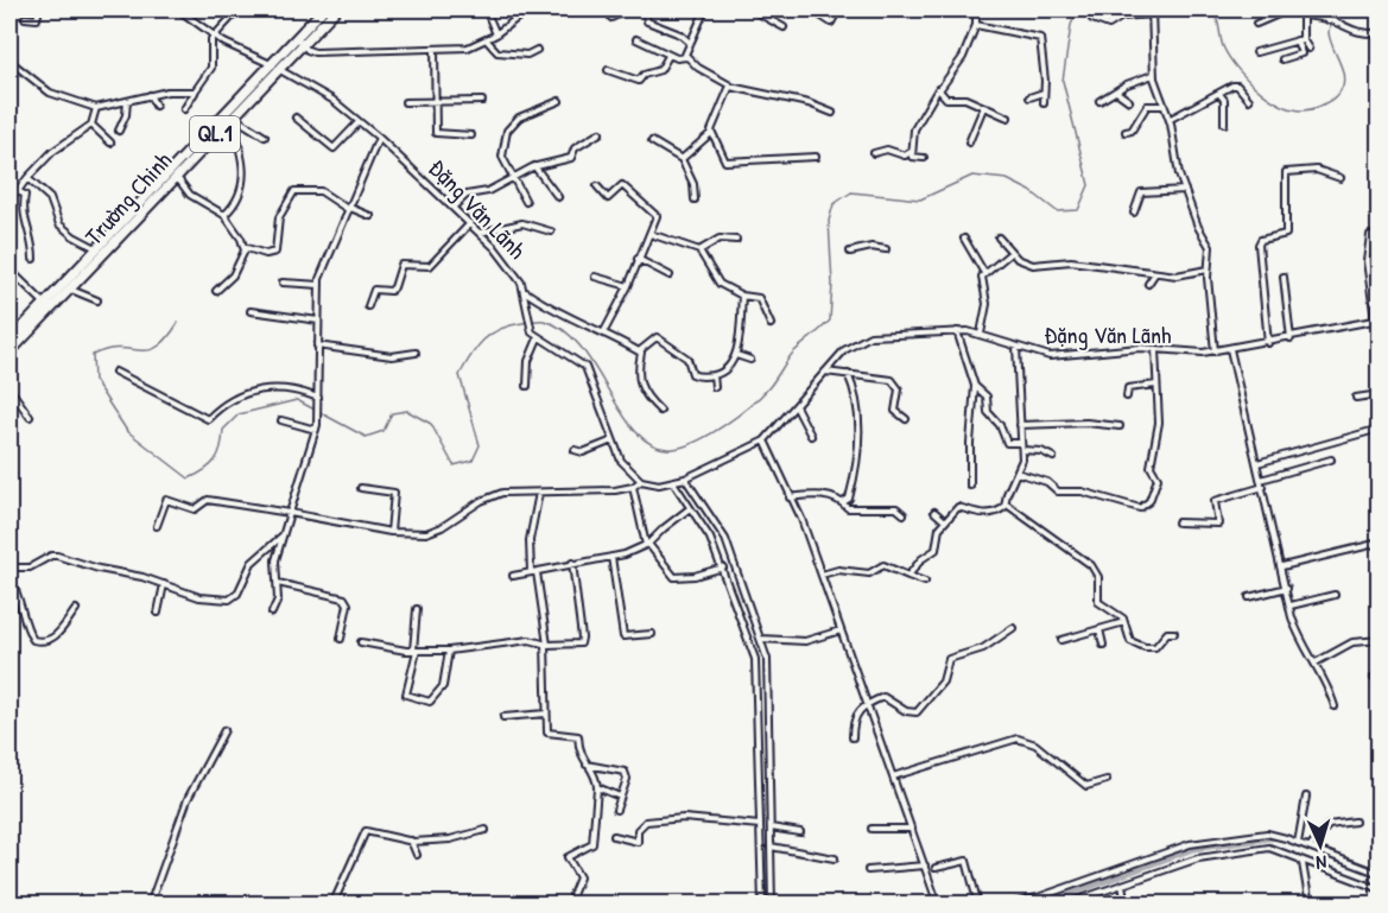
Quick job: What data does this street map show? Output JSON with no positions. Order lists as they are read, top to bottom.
{
  "streets": {
    "highway": ["QL.1", "Trường Chinh"],
    "street": ["Đặng Văn Lãnh"]
  },
  "crossings": [
    ["Trường Chinh", "Đặng Văn Lãnh"]
  ],
  "north": "bottom"
}
